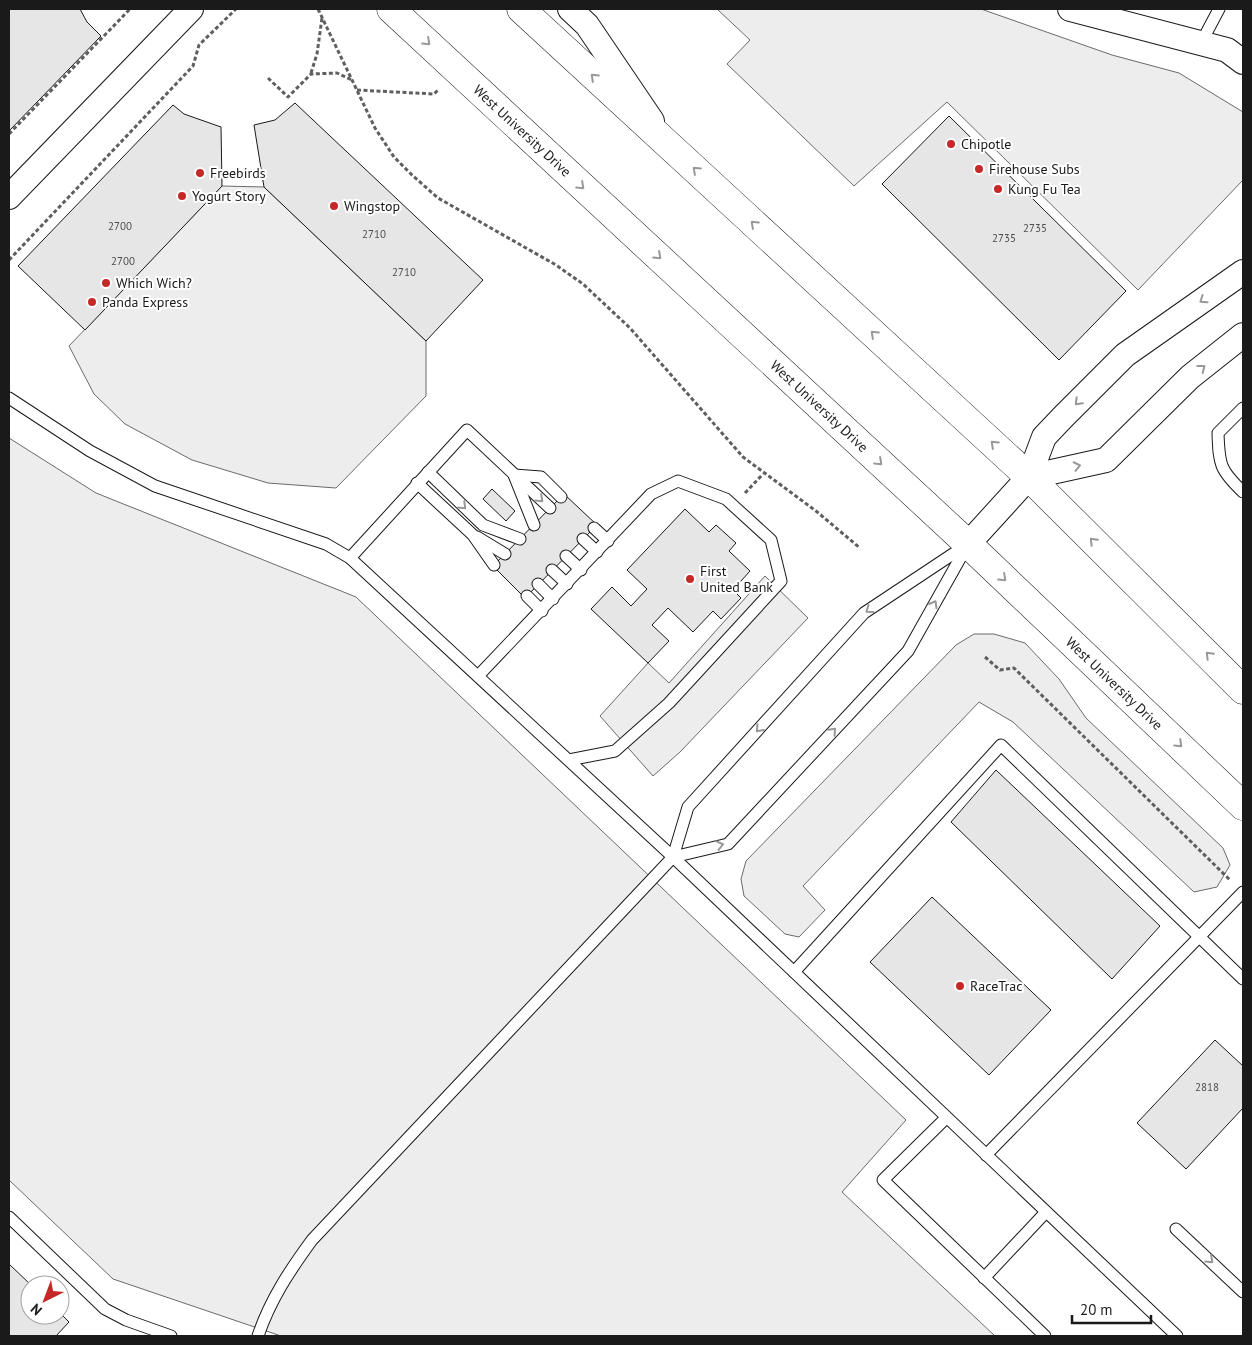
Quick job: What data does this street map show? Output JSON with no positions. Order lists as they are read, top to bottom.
{
  "streets": {
    "main road": ["West University Drive"]
  },
  "places": [
    "Chipotle",
    "Firehouse Subs",
    "Freebirds",
    "Kung Fu Tea",
    "Yogurt Story",
    "Wingstop",
    "Which Wich?",
    "Panda Express",
    "First United Bank",
    "RaceTrac"
  ],
  "house_numbers": [
    "2700",
    "2735",
    "2710",
    "2735",
    "2700",
    "2710",
    "2818"
  ],
  "scale_bar": "20 m",
  "north": "bottom left"
}
